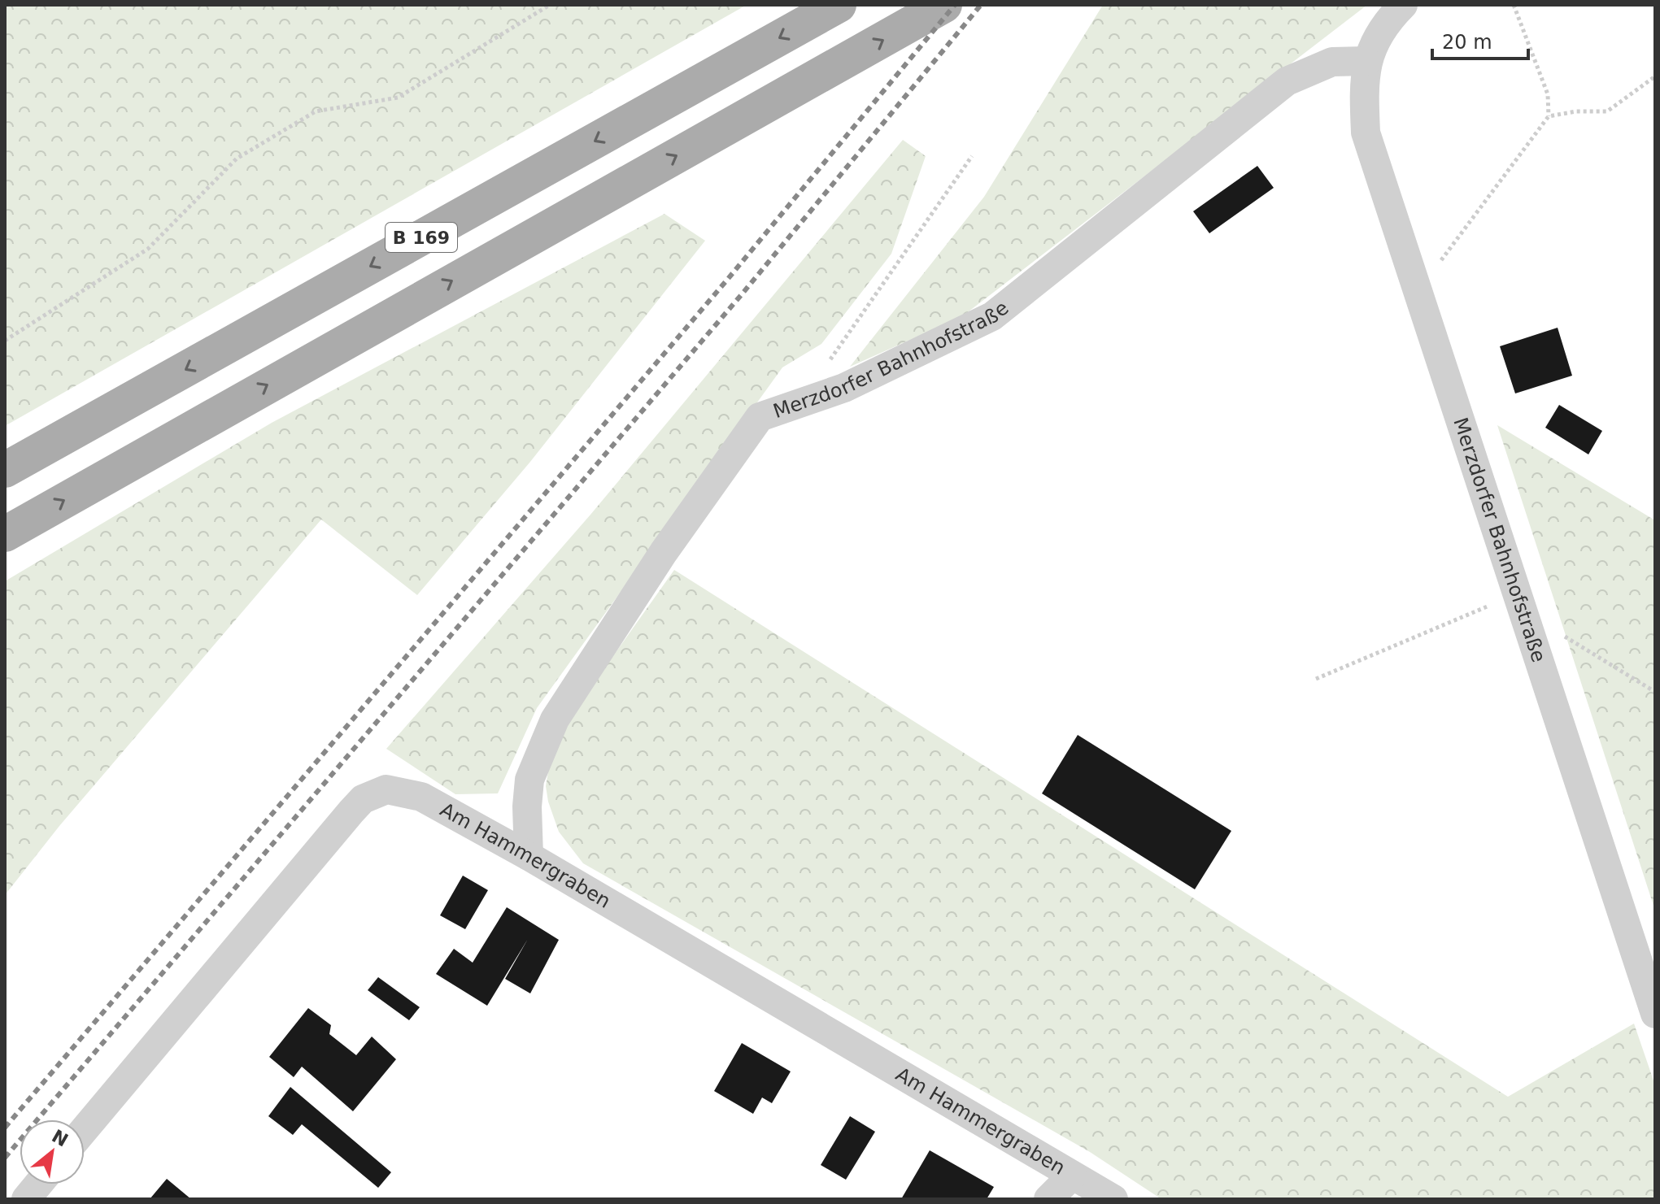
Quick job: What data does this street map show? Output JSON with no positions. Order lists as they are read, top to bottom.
{
  "streets": {
    "main road": ["B 169"],
    "street": ["Merzdorfer Bahnhofstraße", "Am Hammergraben"]
  },
  "crossings": [
    ["Merzdorfer Bahnhofstraße", "Am Hammergraben"]
  ],
  "scale_bar": "20 m",
  "north": "top right"
}
